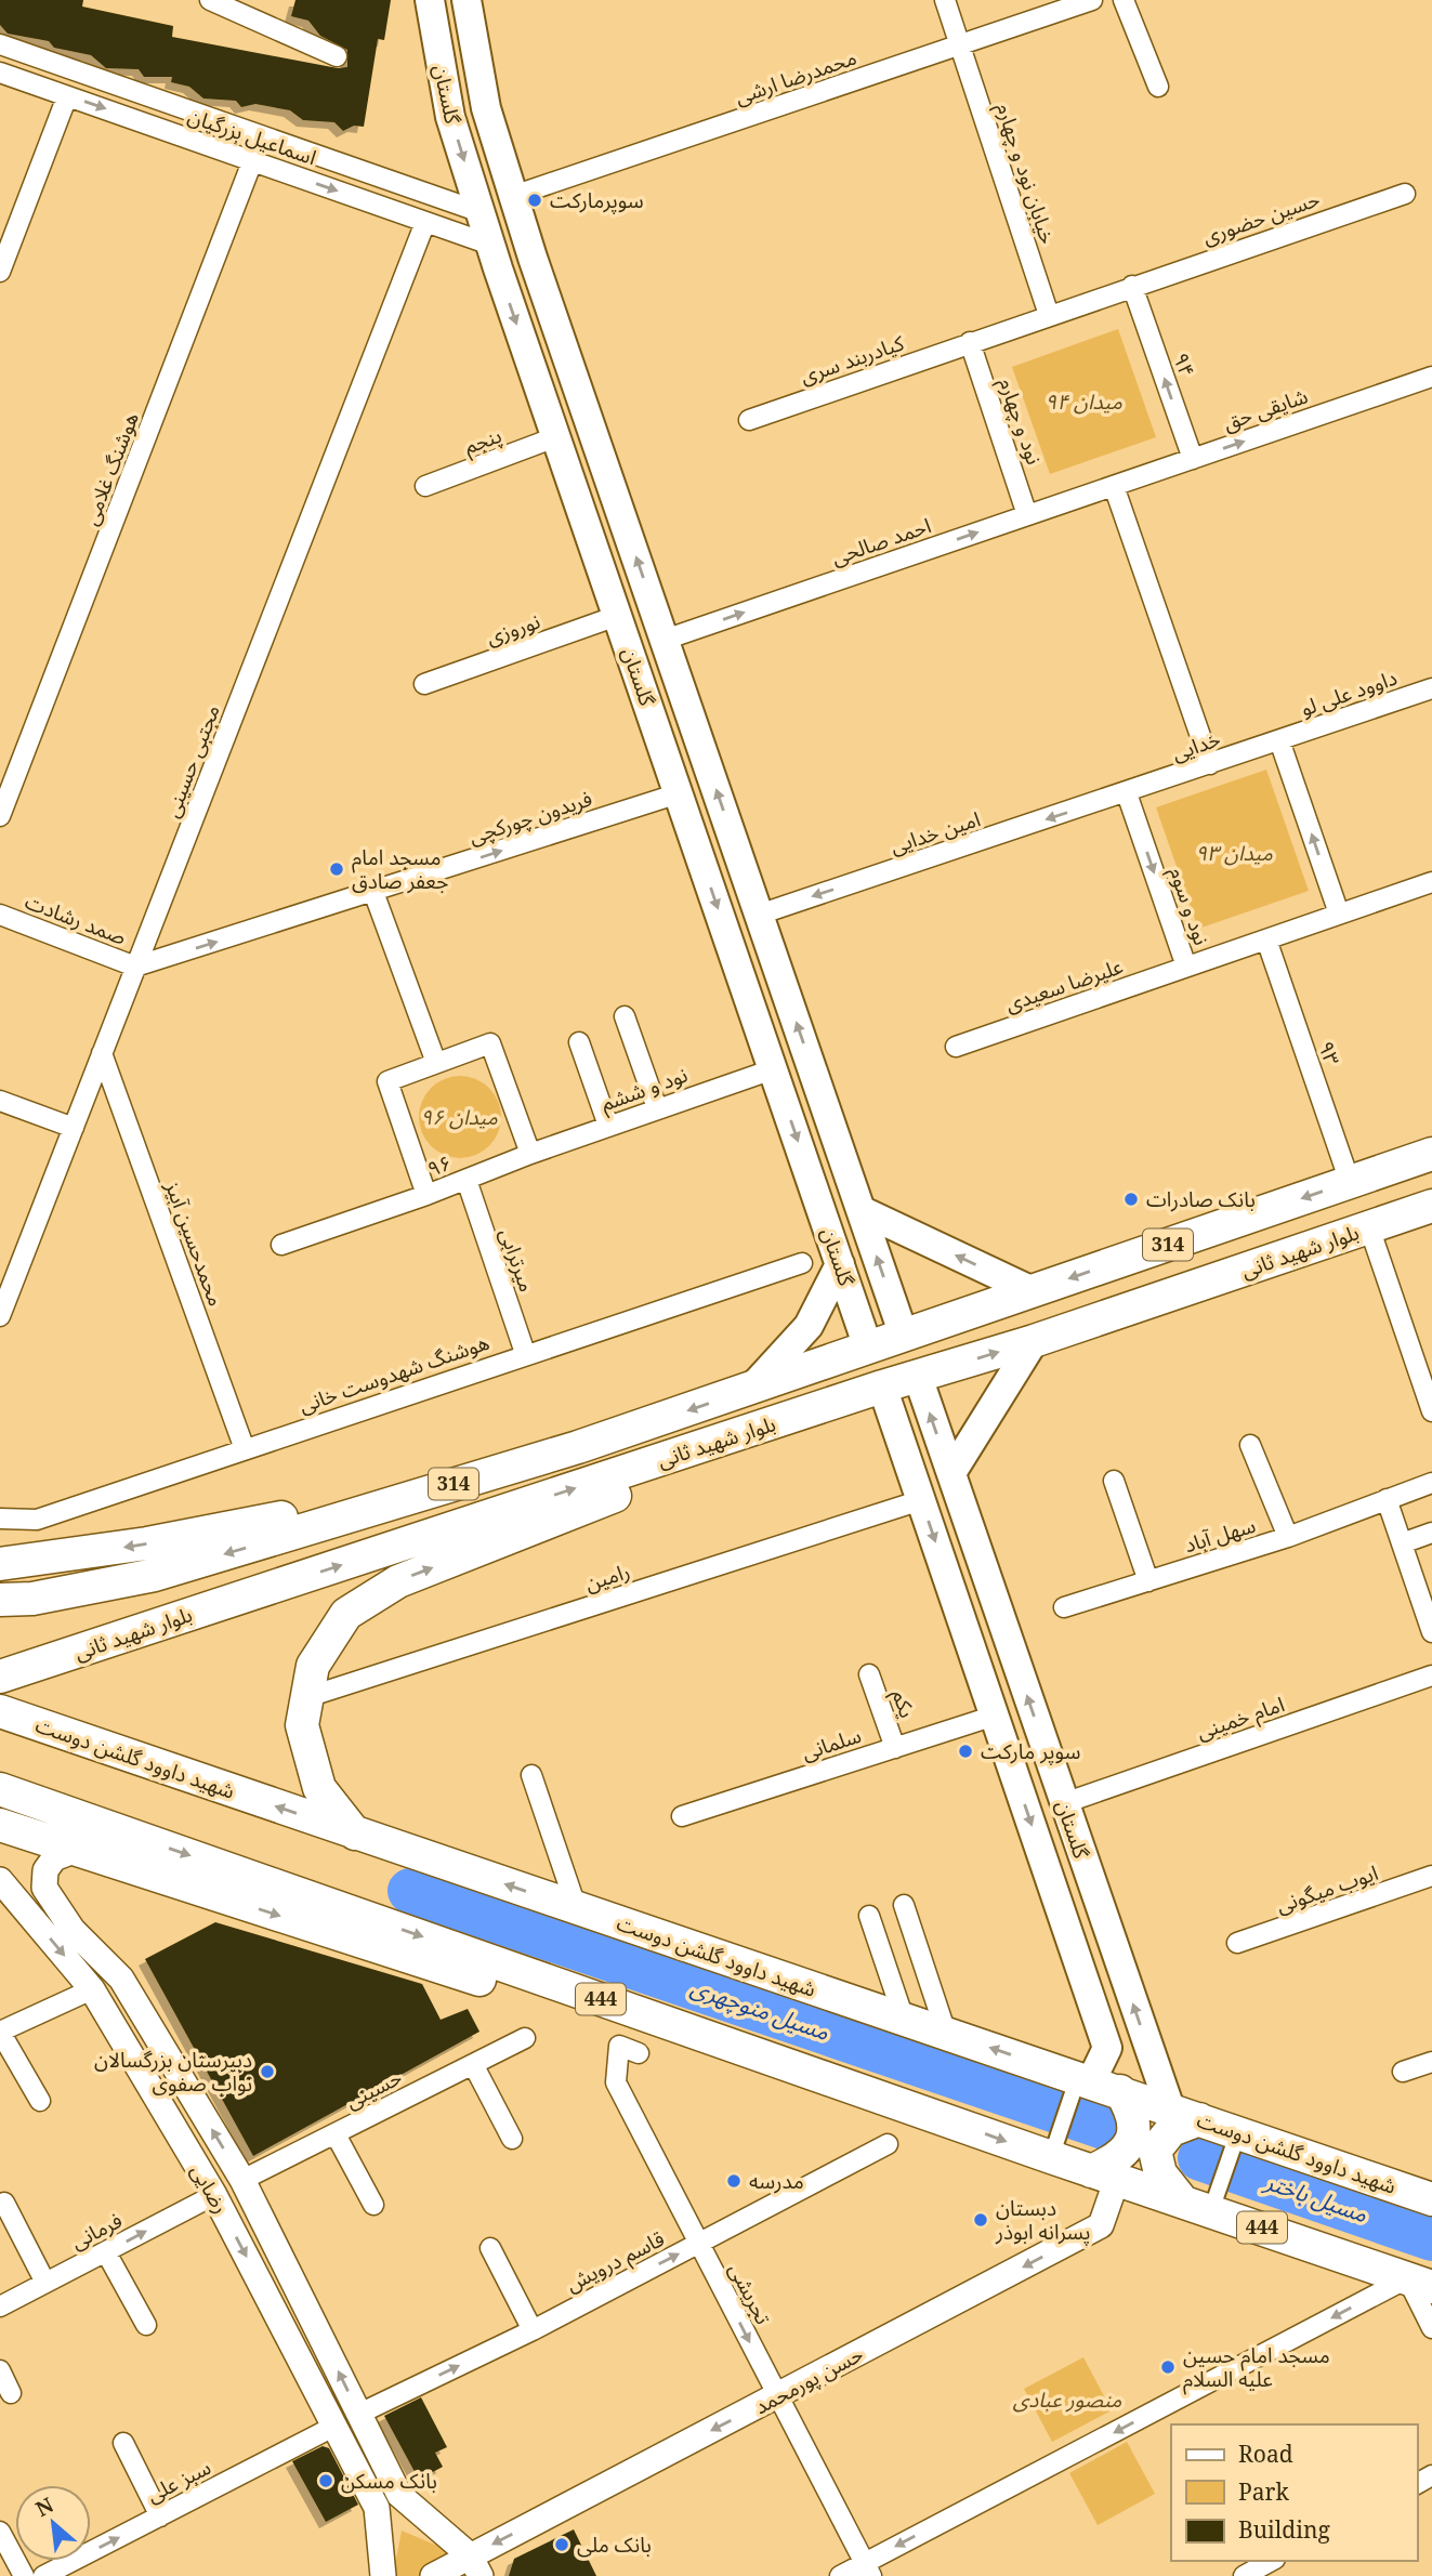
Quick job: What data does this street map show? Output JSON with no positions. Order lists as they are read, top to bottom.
{
  "streets": {
    "main road": [
      "گلستان",
      "314",
      "بلوار شهید ثانی",
      "شهید داوود گلشن دوست",
      "444"
    ],
    "street": [
      "محمدرضا ارشی",
      "اسماعیل بزرگیان",
      "خیابان نود و چهارم",
      "حسین حضوری",
      "کیادربند سری",
      "۹۴",
      "شایقی حق",
      "نود و چهارم",
      "پنجم",
      "هوشنگ غلامی",
      "احمد صالحی",
      "نوروزی",
      "داوود علی لو",
      "خدایی",
      "مجتبی حسینی",
      "فریدون چورکچی",
      "امین خدایی",
      "نود و سوم",
      "صمد رشادت",
      "علیرضا سعیدی",
      "۹۳",
      "نود و ششم",
      "۹۶",
      "محمدحسین آبیز",
      "میرترابی",
      "هوشنگ شهدوست خانی",
      "سهل آباد",
      "رامین",
      "یکم",
      "امام خمینی",
      "سلمانی",
      "ایوب میگونی",
      "حسینی",
      "رضایی",
      "فرمانی",
      "قاسم درویش",
      "تجریشی",
      "حسن پورمحمد",
      "سبز علی"
    ]
  },
  "crossings": [
    ["محمدرضا ارشی", "گلستان"],
    ["محمدرضا ارشی", "خیابان نود و چهارم"],
    ["گلستان", "اسماعیل بزرگیان"],
    ["گلستان", "پنجم"],
    ["گلستان", "احمد صالحی"],
    ["گلستان", "نوروزی"],
    ["گلستان", "فریدون چورکچی"],
    ["گلستان", "امین خدایی"],
    ["گلستان", "نود و ششم"],
    ["گلستان", "بلوار شهید ثانی"],
    ["گلستان", "رامین"],
    ["گلستان", "امام خمینی"],
    ["گلستان", "سلمانی"],
    ["گلستان", "شهید داوود گلشن دوست"],
    ["اسماعیل بزرگیان", "هوشنگ غلامی"],
    ["اسماعیل بزرگیان", "مجتبی حسینی"],
    ["خیابان نود و چهارم", "حسین حضوری"],
    ["خیابان نود و چهارم", "کیادربند سری"],
    ["حسین حضوری", "کیادربند سری"],
    ["حسین حضوری", "۹۴"],
    ["کیادربند سری", "نود و چهارم"],
    ["۹۴", "شایقی حق"],
    ["شایقی حق", "احمد صالحی"],
    ["نود و چهارم", "احمد صالحی"],
    ["داوود علی لو", "خدایی"],
    ["خدایی", "امین خدایی"],
    ["خدایی", "نود و سوم"],
    ["مجتبی حسینی", "فریدون چورکچی"],
    ["مجتبی حسینی", "صمد رشادت"],
    ["مجتبی حسینی", "محمدحسین آبیز"],
    ["فریدون چورکچی", "صمد رشادت"],
    ["امین خدایی", "نود و سوم"],
    ["نود و سوم", "علیرضا سعیدی"],
    ["نود و سوم", "۹۳"],
    ["۹۳", "بلوار شهید ثانی"],
    ["نود و ششم", "۹۶"],
    ["۹۶", "میرترابی"],
    ["محمدحسین آبیز", "هوشنگ شهدوست خانی"],
    ["میرترابی", "هوشنگ شهدوست خانی"],
    ["یکم", "سلمانی"],
    ["444", "حسن پورمحمد"],
    ["حسینی", "رضایی"],
    ["رضایی", "فرمانی"],
    ["رضایی", "قاسم درویش"],
    ["رضایی", "حسن پورمحمد"],
    ["رضایی", "سبز علی"],
    ["قاسم درویش", "تجریشی"],
    ["تجریشی", "حسن پورمحمد"]
  ],
  "one_way": [
    "۹۴",
    "شایقی حق",
    "احمد صالحی",
    "فریدون چورکچی",
    "امین خدایی",
    "فرمانی",
    "قاسم درویش",
    "سبز علی"
  ],
  "water": ["مسیل منوچهری", "مسیل باختر"],
  "parks": [
    "میدان ۹۴",
    "میدان ۹۳",
    "میدان ۹۶",
    "منصور عبادی"
  ],
  "places": [
    "سوپرمارکت",
    "مسجد امام جعفر صادق",
    "بانک صادرات",
    "سوپر مارکت",
    "دبیرستان بزرگسالان نواب صفوی",
    "مدرسه",
    "دبستان پسرانه ابوذر",
    "مسجد امام حسین علیه السلام",
    "بانک مسکن",
    "بانک ملی"
  ],
  "legend": ["Road", "Park", "Building"],
  "north": "top left"
}
